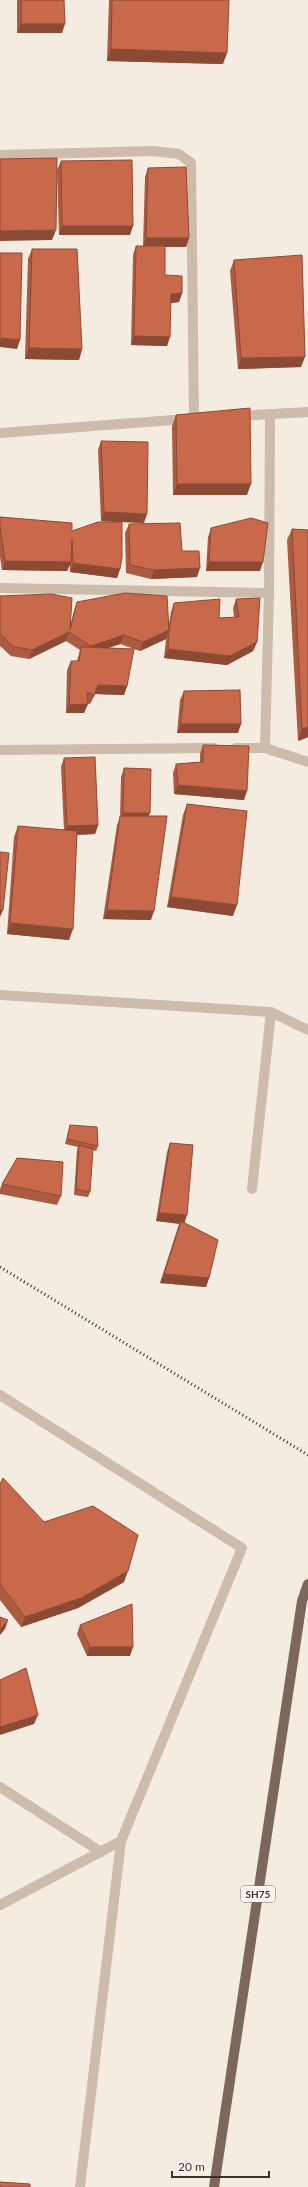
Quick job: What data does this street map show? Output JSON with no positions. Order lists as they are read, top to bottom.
{
  "streets": {
    "main road": ["SH75"]
  },
  "scale_bar": "20 m"
}
